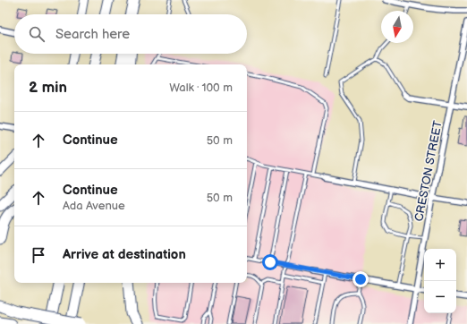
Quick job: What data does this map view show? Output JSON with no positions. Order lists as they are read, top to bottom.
{
  "streets": {
    "street": ["CRESTON STREET"]
  },
  "north": "bottom",
  "page": {
    "search": "Search here",
    "heading": ["2 min", "Walk · 100 m"],
    "list": [
      ["Continue", "50 m"],
      ["Continue", "Ada Avenue", "50 m"],
      "Arrive at destination"
    ],
    "map_buttons": ["+", "−"]
  }
}
